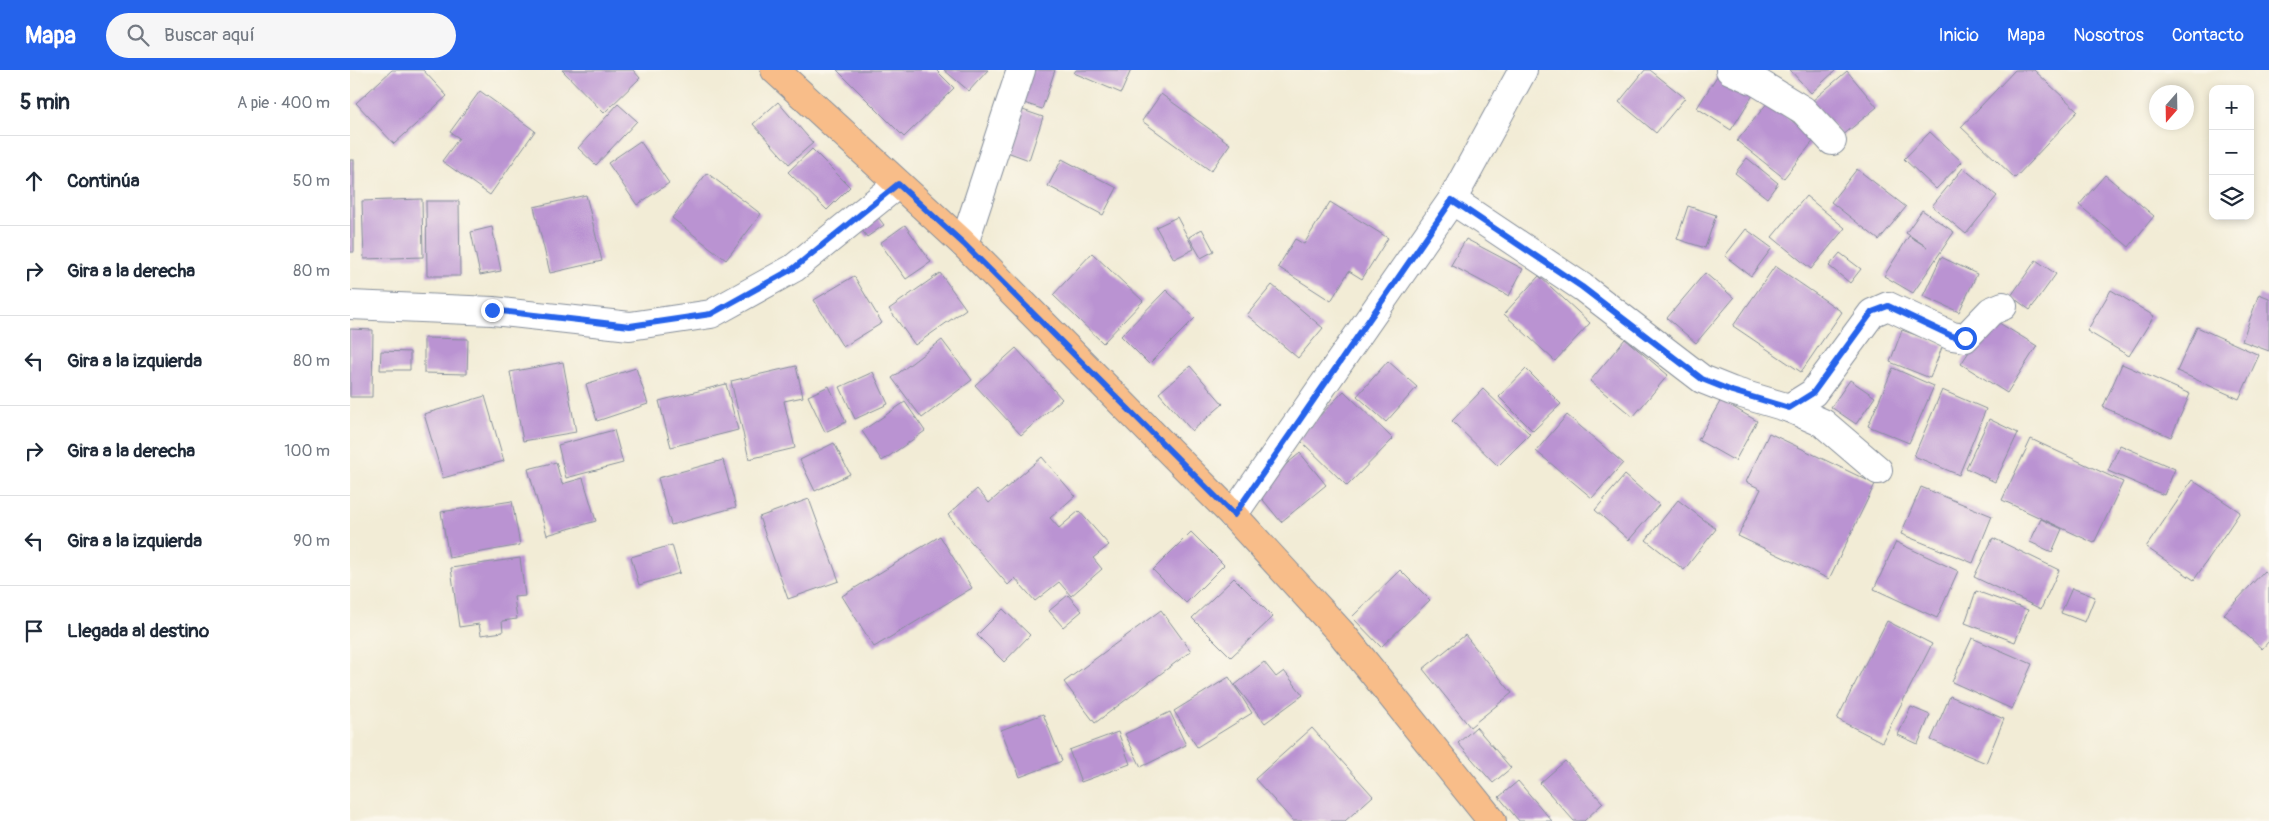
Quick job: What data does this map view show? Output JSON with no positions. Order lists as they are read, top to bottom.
{
  "north": "bottom",
  "page": {
    "header": "Mapa",
    "search": "Buscar aquí",
    "nav": [
      "Inicio",
      "Mapa",
      "Nosotros",
      "Contacto"
    ],
    "heading": ["5 min", "A pie · 400 m"],
    "map_buttons": ["+", "−"],
    "list": [
      ["Continúa", "50 m"],
      ["Gira a la derecha", "80 m"],
      ["Gira a la izquierda", "80 m"],
      ["Gira a la derecha", "100 m"],
      ["Gira a la izquierda", "90 m"],
      "Llegada al destino"
    ]
  }
}
